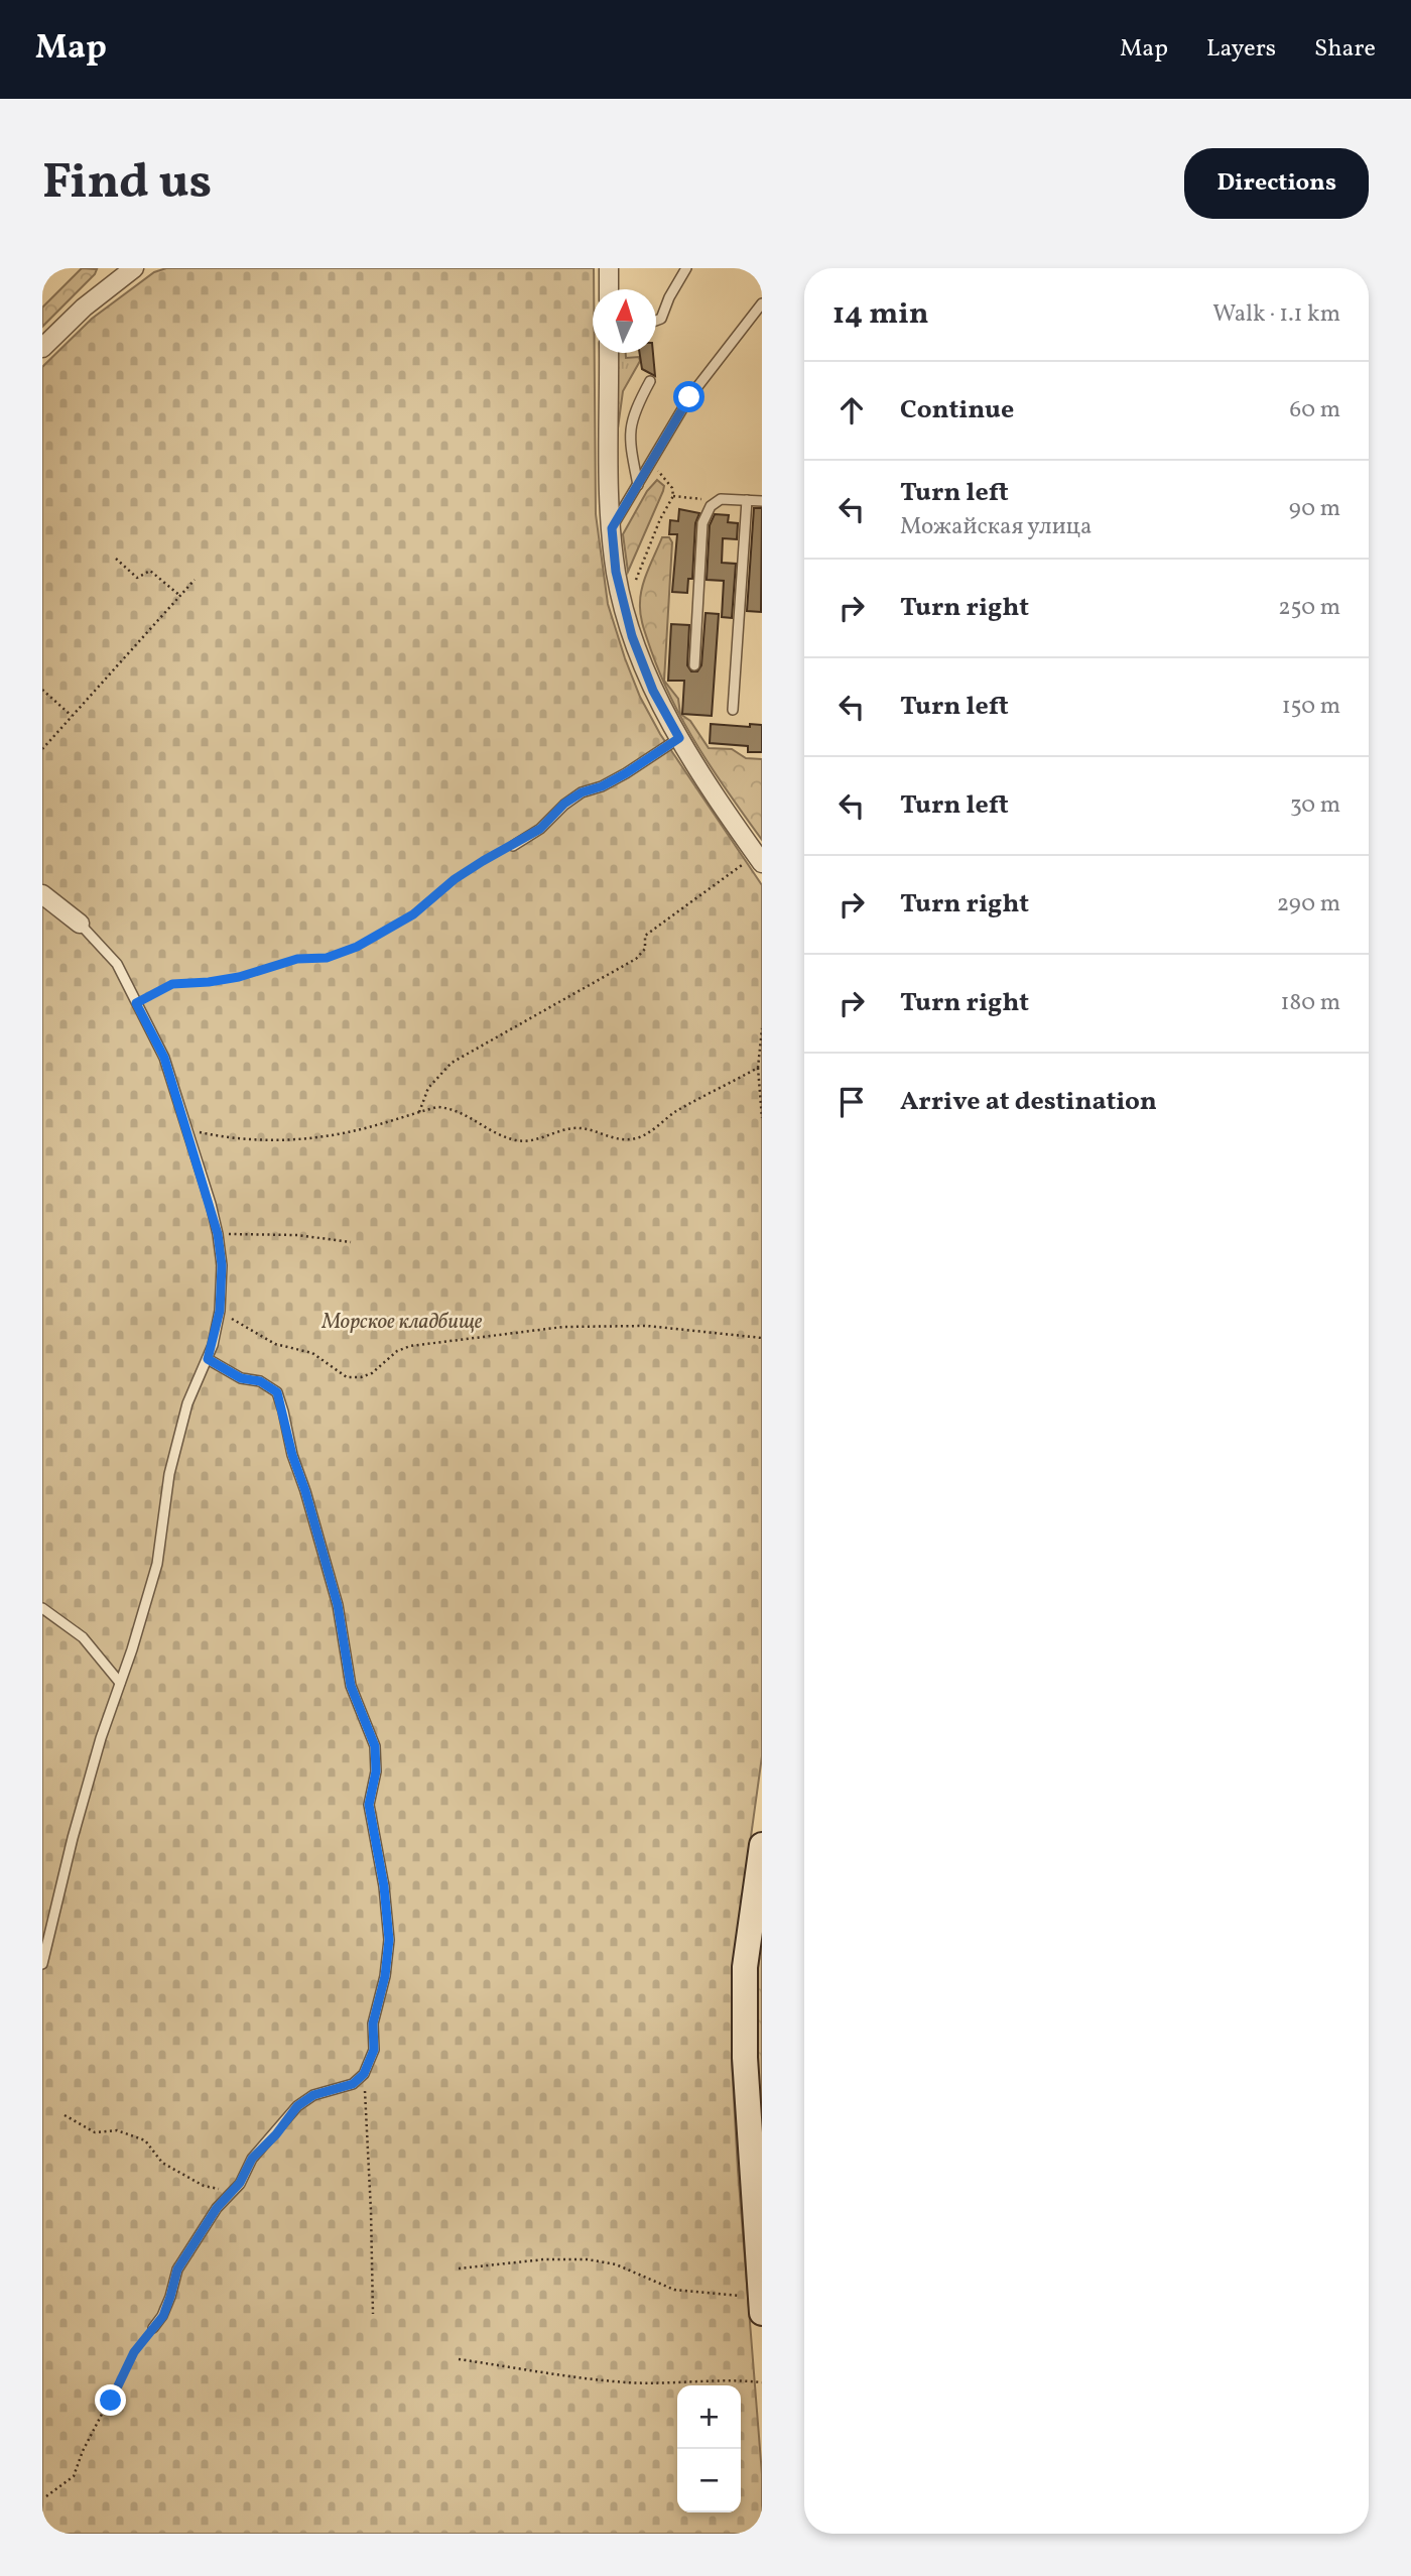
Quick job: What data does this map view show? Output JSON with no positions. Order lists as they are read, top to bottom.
{
  "parks": ["Морское кладбище"],
  "north": "top",
  "page": {
    "header": "Map",
    "nav": ["Map", "Layers", "Share"],
    "buttons": "Directions",
    "title": "Find us",
    "heading": ["14 min", "Walk · 1.1 km"],
    "list": [
      ["Continue", "60 m"],
      ["Turn left", "Можайская улица", "90 m"],
      ["Turn right", "250 m"],
      ["Turn left", "150 m"],
      ["Turn left", "30 m"],
      ["Turn right", "290 m"],
      ["Turn right", "180 m"],
      "Arrive at destination"
    ],
    "map_buttons": ["+", "−"]
  }
}
